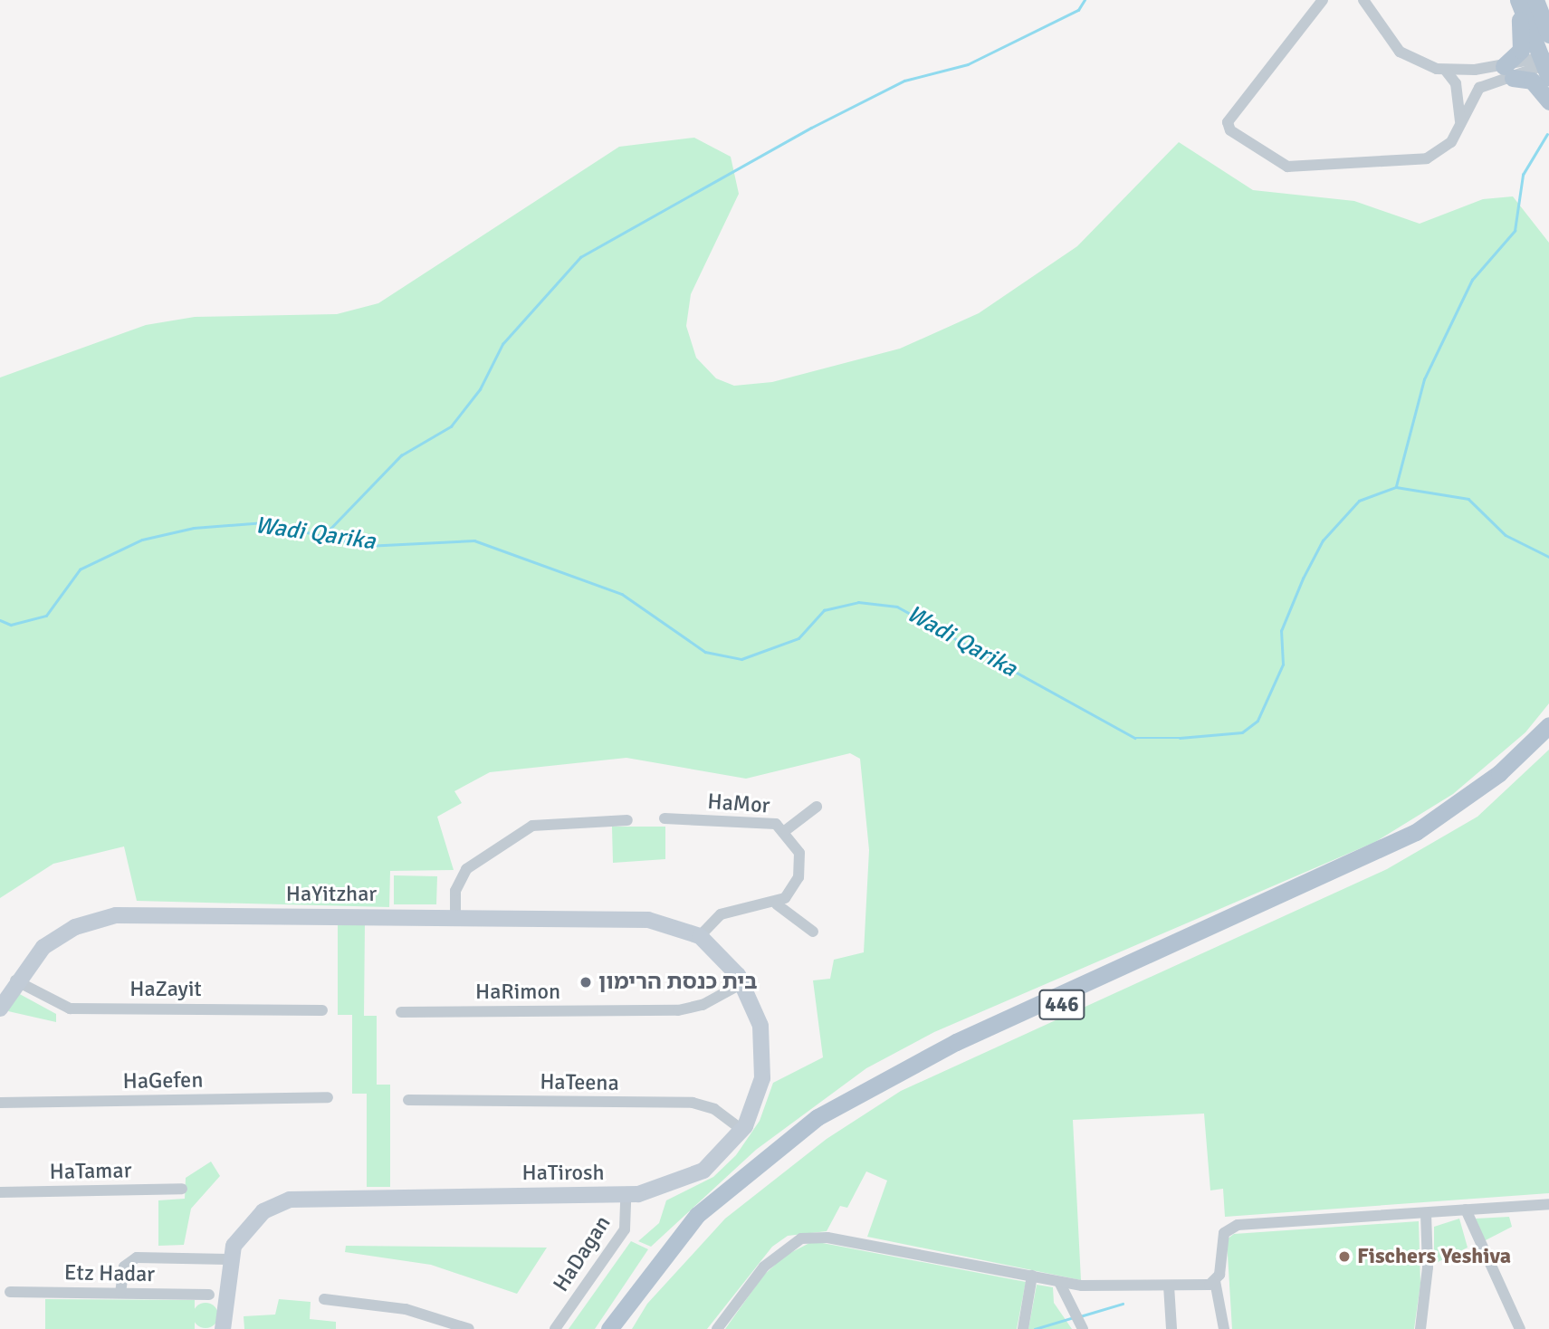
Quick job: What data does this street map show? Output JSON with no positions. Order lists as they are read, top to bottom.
{
  "streets": {
    "main road": ["446"],
    "street": [
      "HaMor",
      "HaYitzhar",
      "HaZayit",
      "HaRimon",
      "HaGefen",
      "HaTeena",
      "HaTamar",
      "HaTirosh",
      "HaDagan",
      "Etz Hadar"
    ]
  },
  "crossings": [
    ["HaYitzhar", "HaZayit"],
    ["HaYitzhar", "HaTirosh"],
    ["HaRimon", "HaTirosh"],
    ["HaTeena", "HaTirosh"],
    ["HaTirosh", "HaDagan"]
  ],
  "water": ["Wadi Qarika"],
  "places": ["בית כנסת הרימון", "Fischers Yeshiva"]
}
